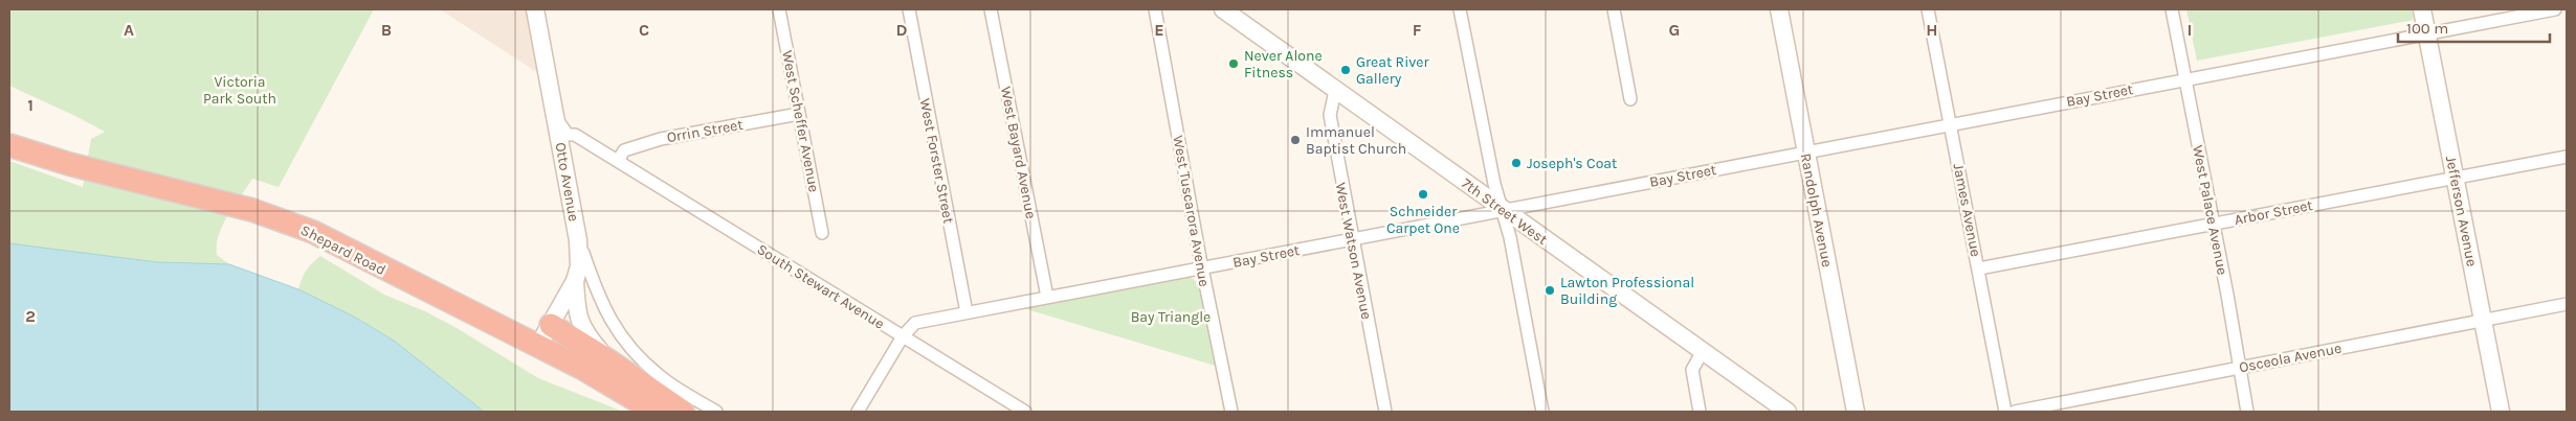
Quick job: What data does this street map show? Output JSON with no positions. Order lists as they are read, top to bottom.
{
  "streets": {
    "highway": ["Shepard Road"],
    "street": [
      "Bay Street",
      "West Scheffer Avenue",
      "Orrin Street",
      "West Bayard Avenue",
      "West Forster Street",
      "Otto Avenue",
      "Randolph Avenue",
      "James Avenue",
      "West Palace Avenue",
      "West Tuscarora Avenue",
      "7th Street West",
      "Jefferson Avenue",
      "Arbor Street",
      "West Watson Avenue",
      "South Stewart Avenue",
      "Osceola Avenue"
    ]
  },
  "crossings": [
    ["Bay Street", "West Bayard Avenue"],
    ["Bay Street", "West Forster Street"],
    ["Bay Street", "Randolph Avenue"],
    ["Bay Street", "James Avenue"],
    ["Bay Street", "West Palace Avenue"],
    ["Bay Street", "West Tuscarora Avenue"],
    ["Bay Street", "7th Street West"],
    ["Bay Street", "Jefferson Avenue"],
    ["Bay Street", "West Watson Avenue"],
    ["Bay Street", "South Stewart Avenue"],
    ["West Scheffer Avenue", "Orrin Street"],
    ["Orrin Street", "South Stewart Avenue"],
    ["Otto Avenue", "Shepard Road"],
    ["Otto Avenue", "South Stewart Avenue"],
    ["James Avenue", "Arbor Street"],
    ["West Palace Avenue", "Arbor Street"],
    ["West Palace Avenue", "Osceola Avenue"],
    ["7th Street West", "West Watson Avenue"],
    ["Jefferson Avenue", "Arbor Street"],
    ["Jefferson Avenue", "Osceola Avenue"]
  ],
  "parks": ["Victoria Park South", "Bay Triangle"],
  "places": [
    "Never Alone Fitness",
    "Great River Gallery",
    "Immanuel Baptist Church",
    "Joseph's Coat",
    "Schneider Carpet One",
    "Lawton Professional Building"
  ],
  "scale_bar": "100 m",
  "grid": {
    "columns": [
      "A",
      "B",
      "C",
      "D",
      "E",
      "F",
      "G",
      "H",
      "I"
    ],
    "rows": ["1", "2"]
  }
}
